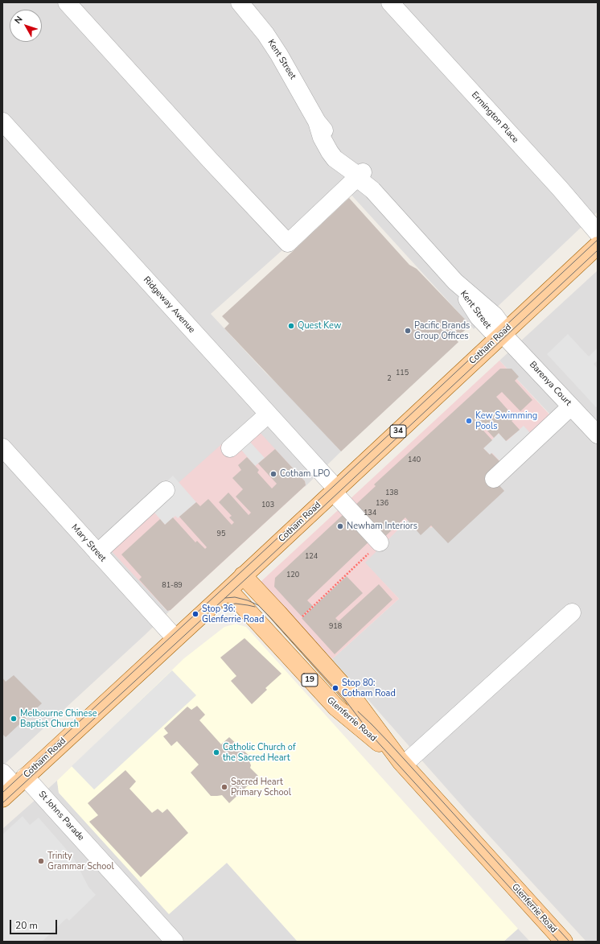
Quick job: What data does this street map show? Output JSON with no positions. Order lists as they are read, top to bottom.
{
  "streets": {
    "main road": [
      "Cotham Road",
      "34",
      "19",
      "Glenferrie Road"
    ],
    "street": [
      "Kent Street",
      "Ermington Place",
      "Ridgeway Avenue",
      "Barenya Court",
      "Mary Street",
      "St Johns Parade"
    ]
  },
  "crossings": [
    ["Kent Street", "Cotham Road"],
    ["Kent Street", "Barenya Court"],
    ["Ridgeway Avenue", "Cotham Road"],
    ["Cotham Road", "Barenya Court"],
    ["Cotham Road", "Mary Street"],
    ["Cotham Road", "Glenferrie Road"],
    ["Cotham Road", "St Johns Parade"]
  ],
  "places": [
    "Quest Kew",
    "Pacific Brands Group Offices",
    "Kew Swimming Pools",
    "Cotham LPO",
    "Newham Interiors",
    "Stop 36: Glenferrie Road",
    "Stop 80: Cotham Road",
    "Melbourne Chinese Baptist Church",
    "Catholic Church of the Sacred Heart",
    "Sacred Heart Primary School",
    "Trinity Grammar School"
  ],
  "house_numbers": [
    "115",
    "2",
    "140",
    "138",
    "136",
    "103",
    "134",
    "95",
    "124",
    "120",
    "81-89",
    "918"
  ],
  "scale_bar": "20 m",
  "north": "top left"
}
